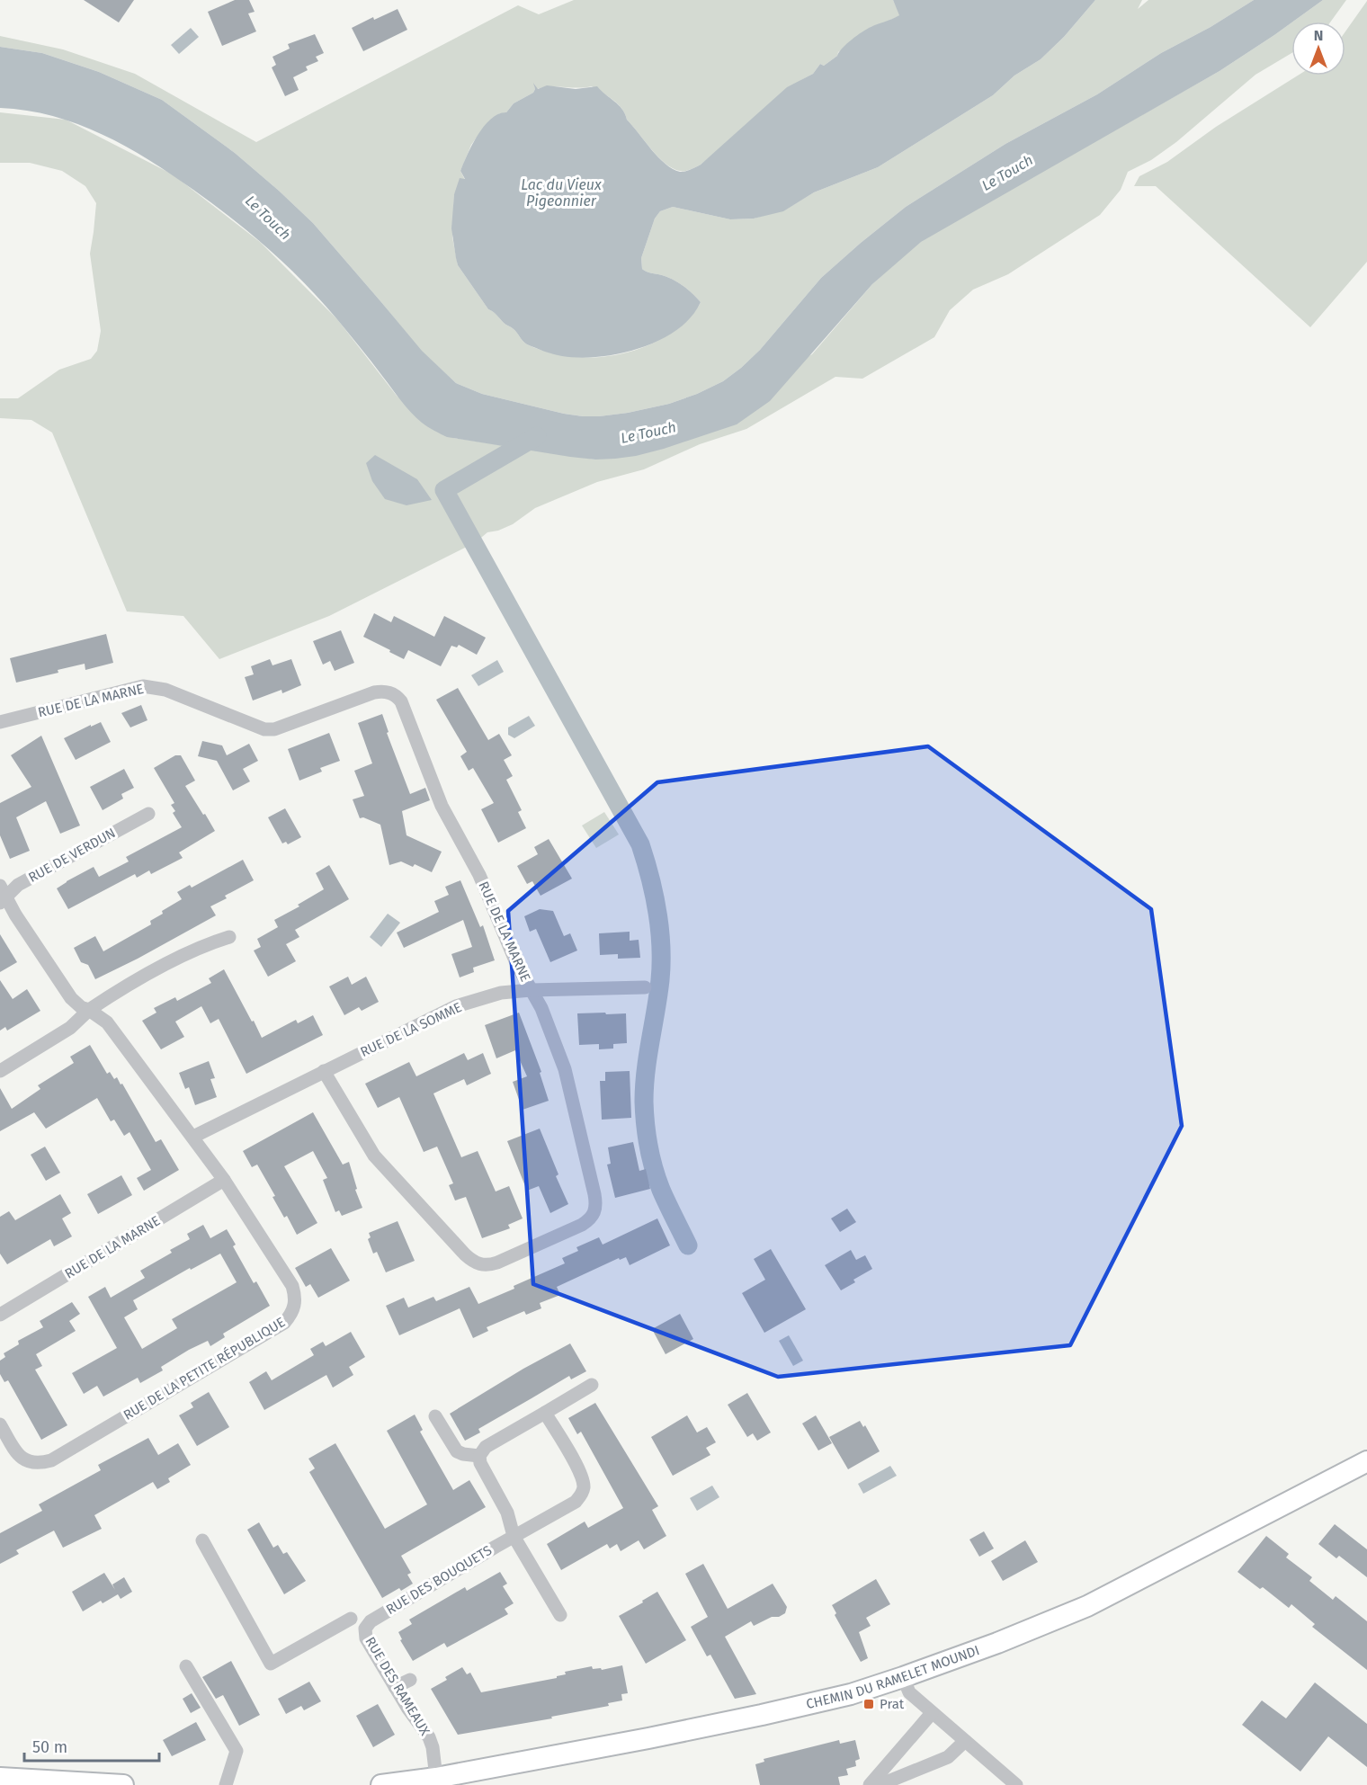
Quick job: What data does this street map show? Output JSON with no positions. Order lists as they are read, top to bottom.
{
  "streets": {
    "main road": ["CHEMIN DU RAMELET MOUNDI"],
    "street": [
      "RUE DE LA MARNE",
      "RUE DE VERDUN",
      "RUE DE LA SOMME",
      "RUE DE LA PETITE RÉPUBLIQUE",
      "RUE DES BOUQUETS",
      "RUE DES RAMEAUX"
    ]
  },
  "crossings": [
    ["RUE DE LA MARNE", "RUE DE LA SOMME"],
    ["RUE DE LA MARNE", "RUE DE LA PETITE RÉPUBLIQUE"],
    ["RUE DE VERDUN", "RUE DE LA PETITE RÉPUBLIQUE"],
    ["RUE DE LA SOMME", "RUE DE LA PETITE RÉPUBLIQUE"],
    ["RUE DES BOUQUETS", "RUE DES RAMEAUX"],
    ["CHEMIN DU RAMELET MOUNDI", "RUE DES RAMEAUX"]
  ],
  "water": ["Le Touch", "Lac du Vieux Pigeonnier"],
  "places": {
    "transit": ["Prat"]
  },
  "scale_bar": "50 m",
  "north": "top"
}
